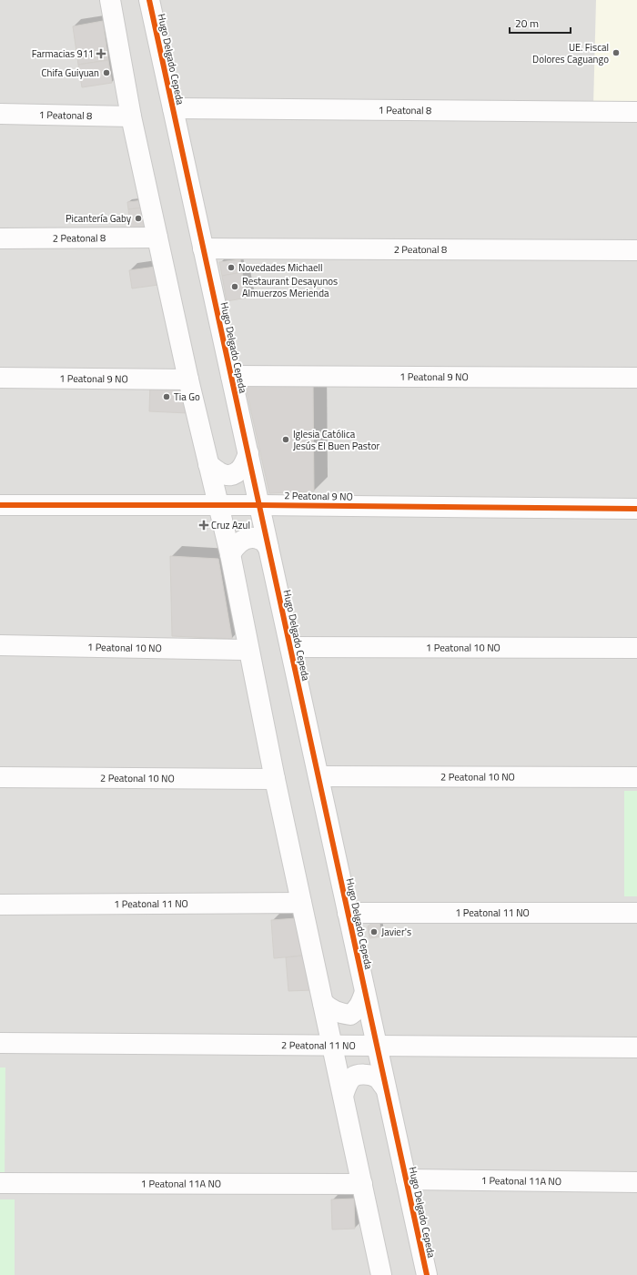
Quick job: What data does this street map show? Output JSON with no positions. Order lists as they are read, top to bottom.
{
  "streets": {
    "street": [
      "Hugo Delgado Cepeda",
      "1 Peatonal 8",
      "2 Peatonal 8",
      "1 Peatonal 9 NO",
      "2 Peatonal 9 NO",
      "1 Peatonal 10 NO",
      "2 Peatonal 10 NO",
      "1 Peatonal 11 NO",
      "2 Peatonal 11 NO",
      "1 Peatonal 11A NO"
    ]
  },
  "crossings": [
    ["Hugo Delgado Cepeda", "1 Peatonal 8"],
    ["Hugo Delgado Cepeda", "2 Peatonal 8"],
    ["Hugo Delgado Cepeda", "1 Peatonal 9 NO"],
    ["Hugo Delgado Cepeda", "2 Peatonal 9 NO"],
    ["Hugo Delgado Cepeda", "1 Peatonal 10 NO"],
    ["Hugo Delgado Cepeda", "2 Peatonal 10 NO"],
    ["Hugo Delgado Cepeda", "1 Peatonal 11 NO"],
    ["Hugo Delgado Cepeda", "2 Peatonal 11 NO"],
    ["Hugo Delgado Cepeda", "1 Peatonal 11A NO"]
  ],
  "places": {
    "other": [
      "UE. Fiscal Dolores Caguango",
      "Chifa Guiyuan",
      "Picantería Gaby",
      "Novedades Michaell",
      "Restaurant Desayunos Almuerzos Merienda",
      "Tia Go",
      "Iglesia Católica Jesús El Buen Pastor",
      "Javier's"
    ],
    "health": ["Farmacias 911", "Cruz Azul"]
  },
  "scale_bar": "20 m"
}
